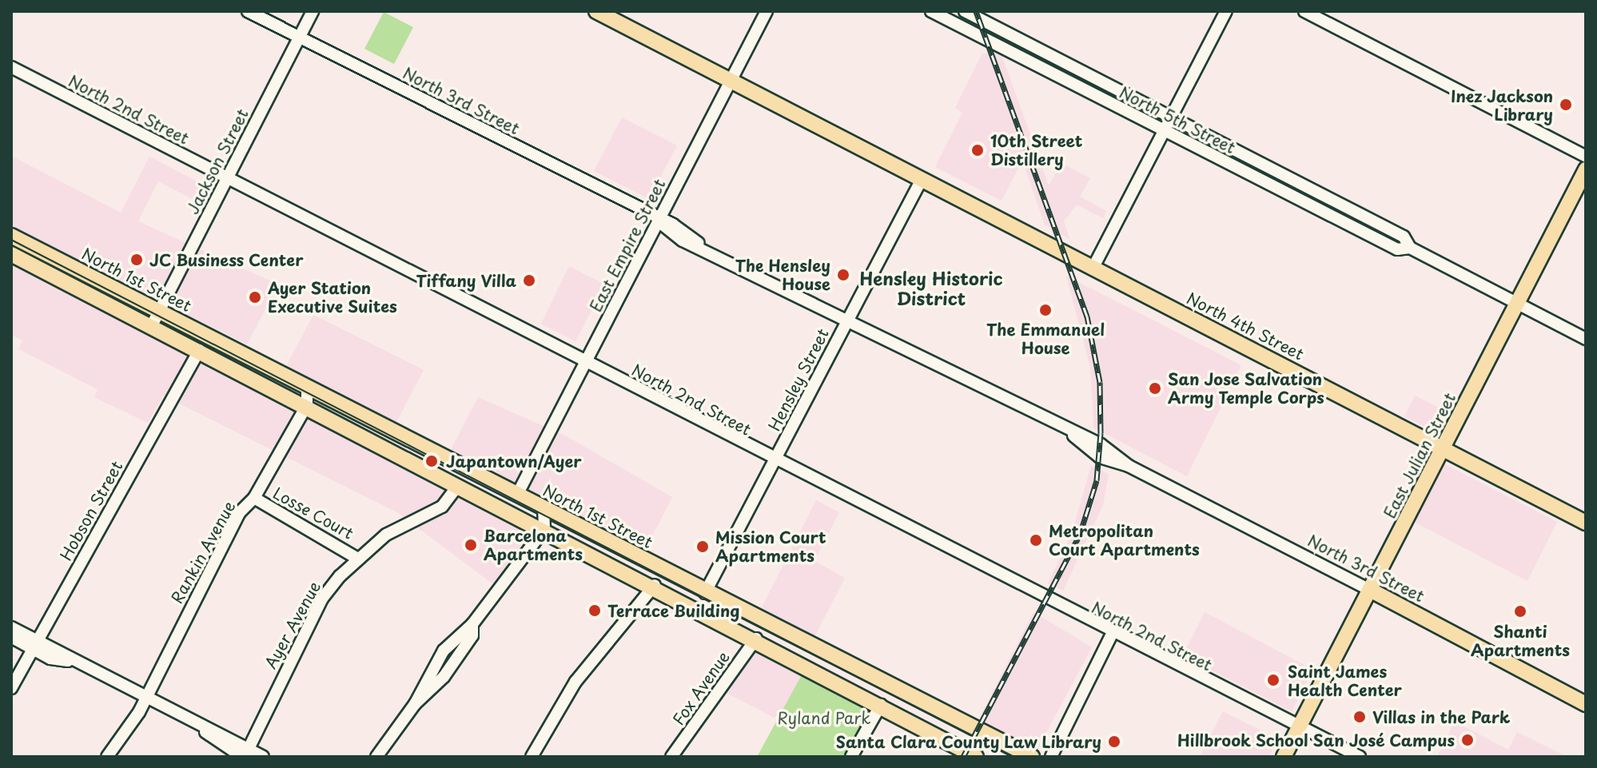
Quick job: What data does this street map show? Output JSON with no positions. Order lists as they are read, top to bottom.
{
  "streets": {
    "main road": [
      "North 3rd Street",
      "North 1st Street",
      "North 4th Street",
      "East Julian Street"
    ],
    "street": [
      "North 2nd Street",
      "North 5th Street",
      "Jackson Street",
      "East Empire Street",
      "Hensley Street",
      "Hobson Street",
      "Losse Court",
      "Rankin Avenue",
      "Ayer Avenue",
      "Fox Avenue"
    ]
  },
  "crossings": [
    ["North 3rd Street", "Jackson Street"],
    ["North 3rd Street", "East Empire Street"],
    ["North 3rd Street", "Hensley Street"],
    ["North 3rd Street", "East Julian Street"],
    ["North 2nd Street", "Jackson Street"],
    ["North 2nd Street", "East Empire Street"],
    ["North 2nd Street", "Hensley Street"],
    ["North 2nd Street", "East Julian Street"],
    ["North 5th Street", "East Julian Street"],
    ["Jackson Street", "North 1st Street"],
    ["East Empire Street", "North 1st Street"],
    ["East Empire Street", "North 4th Street"],
    ["North 1st Street", "Hensley Street"],
    ["North 1st Street", "Rankin Avenue"],
    ["North 4th Street", "Hensley Street"],
    ["North 4th Street", "East Julian Street"],
    ["Losse Court", "Rankin Avenue"],
    ["Losse Court", "Ayer Avenue"]
  ],
  "districts": ["Hensley Historic District"],
  "parks": ["Ryland Park"],
  "places": [
    "Inez Jackson Library",
    "10th Street Distillery",
    "JC Business Center",
    "The Hensley House",
    "Tiffany Villa",
    "Ayer Station Executive Suites",
    "The Emmanuel House",
    "San Jose Salvation Army Temple Corps",
    "Japantown/Ayer",
    "Metropolitan Court Apartments",
    "Barcelona Apartments",
    "Mission Court Apartments",
    "Terrace Building",
    "Shanti Apartments",
    "Saint James Health Center",
    "Villas in the Park",
    "Hillbrook School San José Campus",
    "Santa Clara County Law Library"
  ]
}
